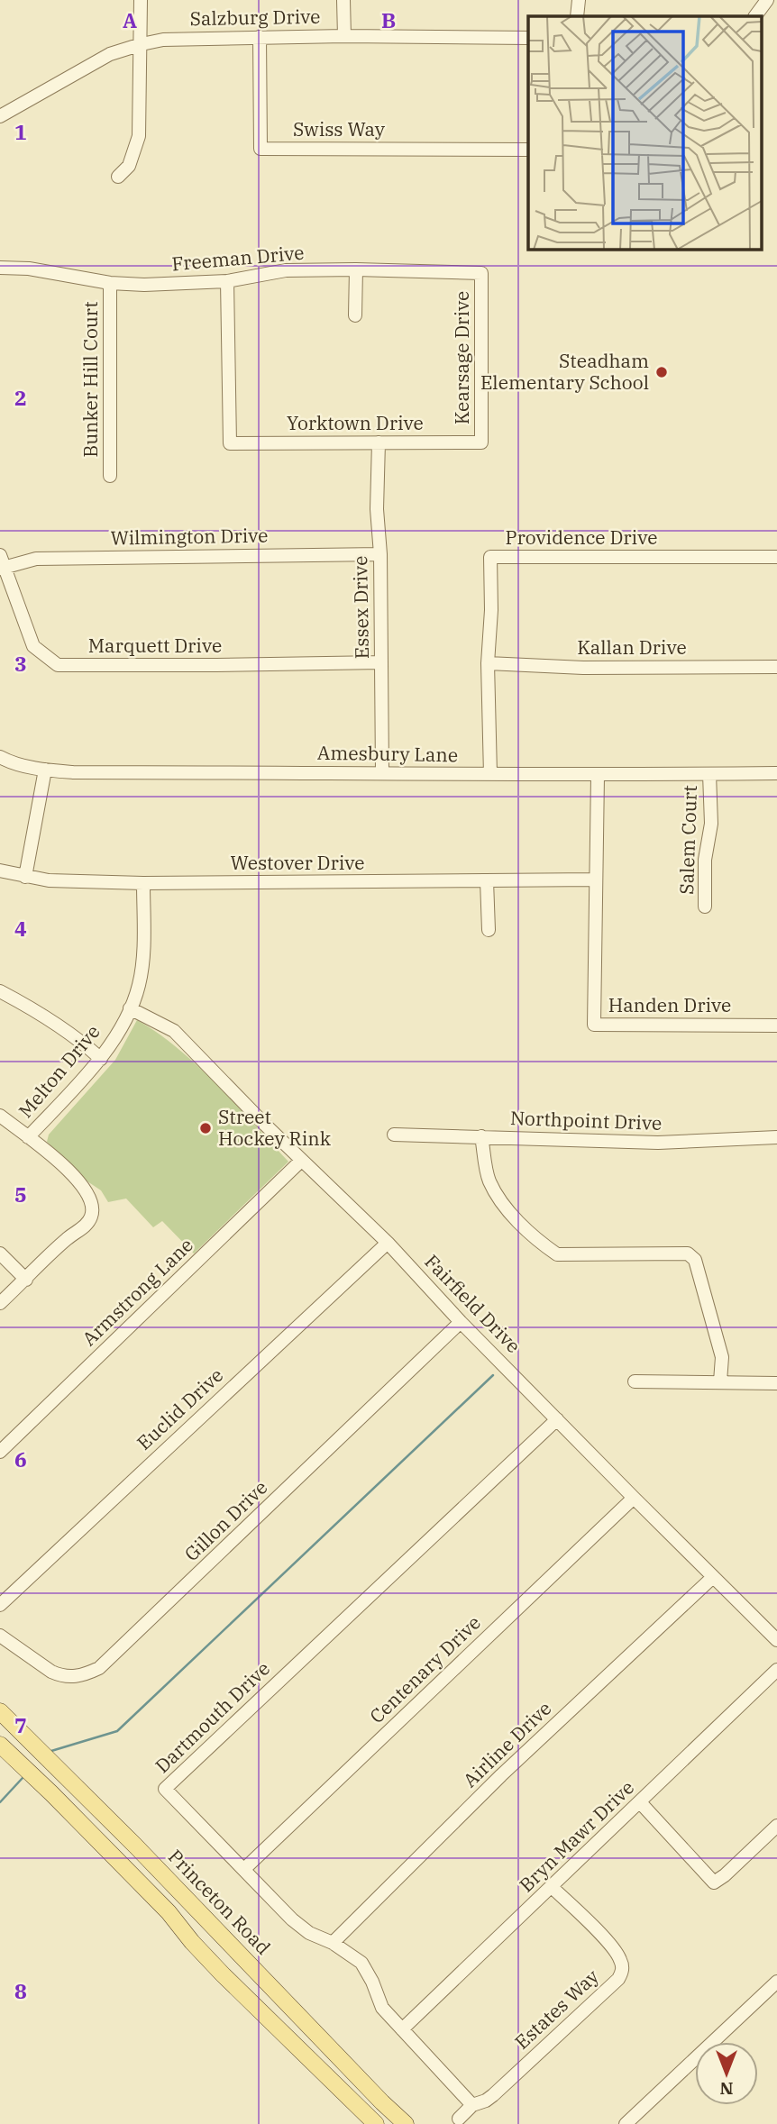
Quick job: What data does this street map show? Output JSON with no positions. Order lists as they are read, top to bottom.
{
  "streets": {
    "main road": ["Princeton Road"],
    "street": [
      "Salzburg Drive",
      "Swiss Way",
      "Freeman Drive",
      "Kearsage Drive",
      "Bunker Hill Court",
      "Yorktown Drive",
      "Wilmington Drive",
      "Providence Drive",
      "Essex Drive",
      "Marquett Drive",
      "Kallan Drive",
      "Amesbury Lane",
      "Salem Court",
      "Westover Drive",
      "Handen Drive",
      "Melton Drive",
      "Northpoint Drive",
      "Armstrong Lane",
      "Fairfield Drive",
      "Euclid Drive",
      "Gillon Drive",
      "Centenary Drive",
      "Dartmouth Drive",
      "Airline Drive",
      "Bryn Mawr Drive",
      "Estates Way"
    ]
  },
  "crossings": [
    ["Salzburg Drive", "Swiss Way"],
    ["Freeman Drive", "Kearsage Drive"],
    ["Freeman Drive", "Bunker Hill Court"],
    ["Freeman Drive", "Yorktown Drive"],
    ["Kearsage Drive", "Yorktown Drive"],
    ["Yorktown Drive", "Essex Drive"],
    ["Wilmington Drive", "Essex Drive"],
    ["Wilmington Drive", "Marquett Drive"],
    ["Providence Drive", "Kallan Drive"],
    ["Providence Drive", "Amesbury Lane"],
    ["Essex Drive", "Marquett Drive"],
    ["Essex Drive", "Amesbury Lane"],
    ["Amesbury Lane", "Salem Court"],
    ["Westover Drive", "Handen Drive"],
    ["Westover Drive", "Melton Drive"],
    ["Melton Drive", "Fairfield Drive"],
    ["Armstrong Lane", "Fairfield Drive"],
    ["Fairfield Drive", "Euclid Drive"],
    ["Fairfield Drive", "Gillon Drive"],
    ["Fairfield Drive", "Centenary Drive"],
    ["Fairfield Drive", "Dartmouth Drive"],
    ["Fairfield Drive", "Airline Drive"],
    ["Centenary Drive", "Dartmouth Drive"],
    ["Dartmouth Drive", "Airline Drive"],
    ["Dartmouth Drive", "Bryn Mawr Drive"],
    ["Dartmouth Drive", "Estates Way"],
    ["Bryn Mawr Drive", "Estates Way"]
  ],
  "places": ["Steadham Elementary School", "Street Hockey Rink"],
  "north": "bottom",
  "grid": {
    "columns": ["A", "B"],
    "rows": [
      "1",
      "2",
      "3",
      "4",
      "5",
      "6",
      "7",
      "8"
    ]
  }
}
